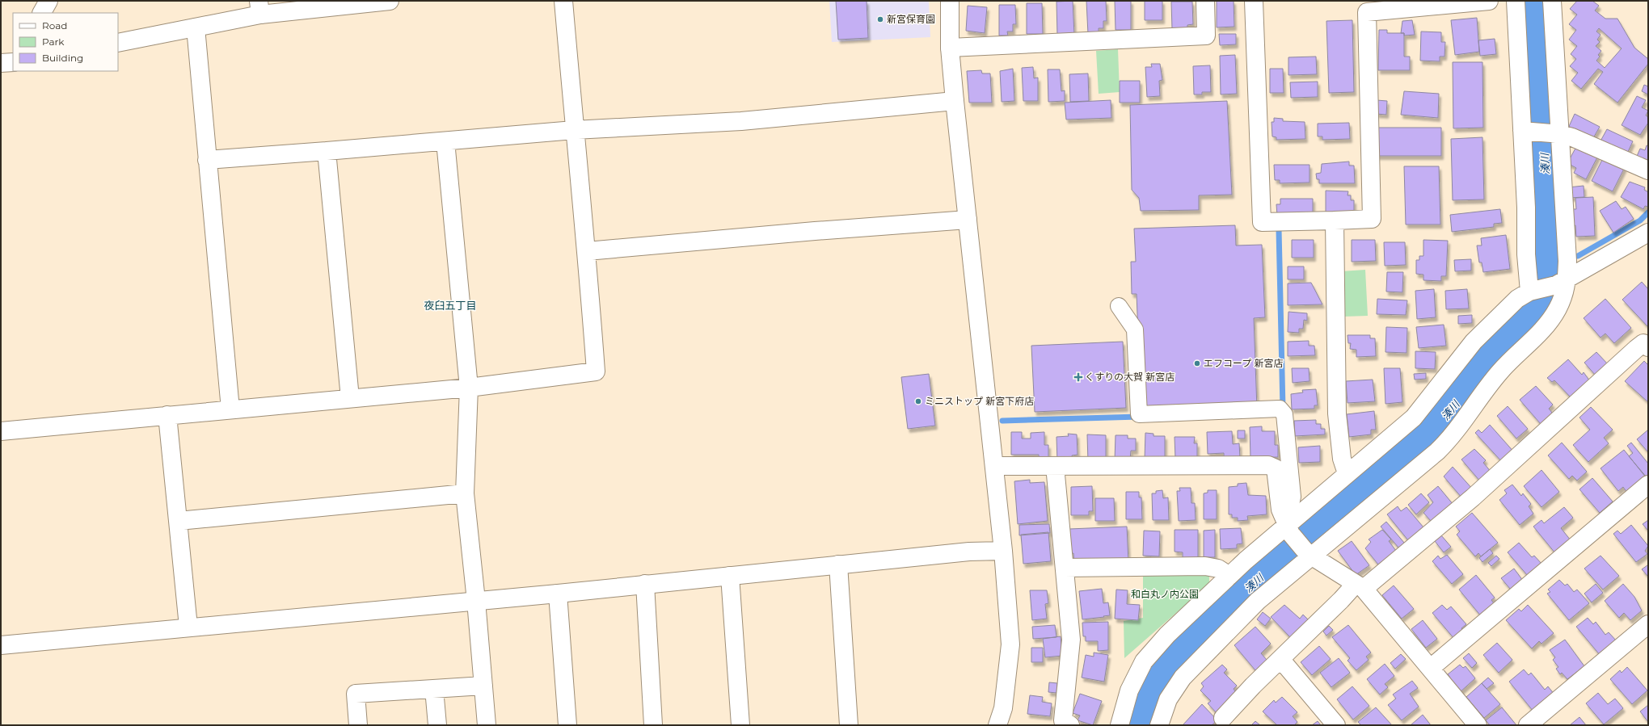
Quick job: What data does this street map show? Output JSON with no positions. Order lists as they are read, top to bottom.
{
  "districts": ["夜臼五丁目"],
  "water": ["湊川"],
  "parks": ["和白丸ノ内公園"],
  "places": {
    "other": ["新宮保育園", "エフコープ 新宮店", "ミニストップ 新宮下府店"],
    "health": ["くすりの大賀 新宮店"]
  },
  "legend": ["Road", "Park", "Building"]
}
